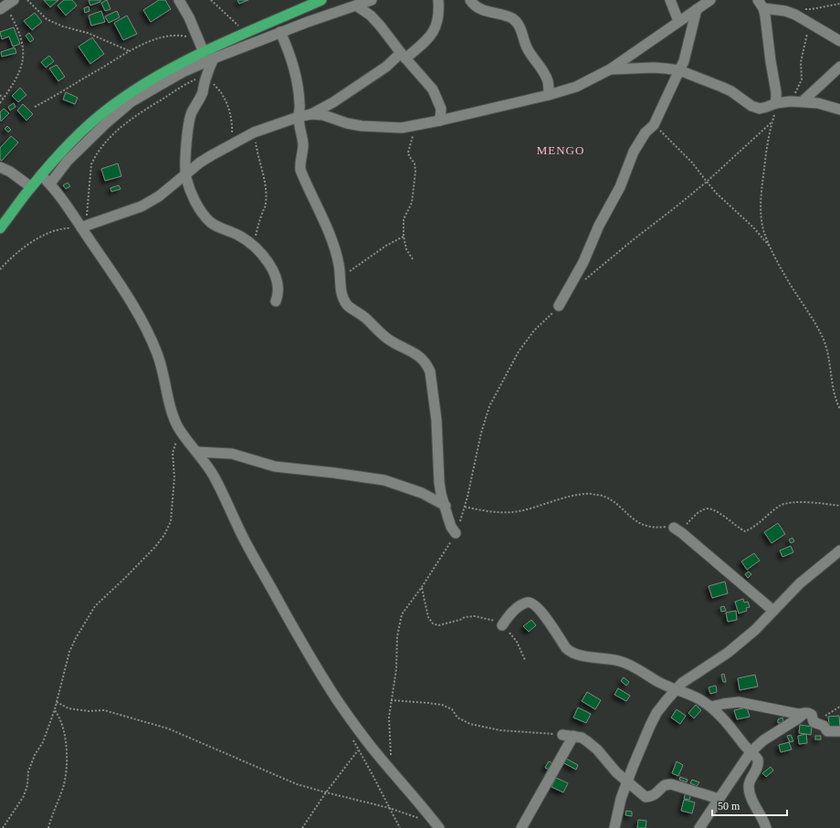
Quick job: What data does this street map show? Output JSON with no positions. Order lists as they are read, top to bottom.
{
  "districts": ["MENGO"],
  "scale_bar": "50 m"
}
